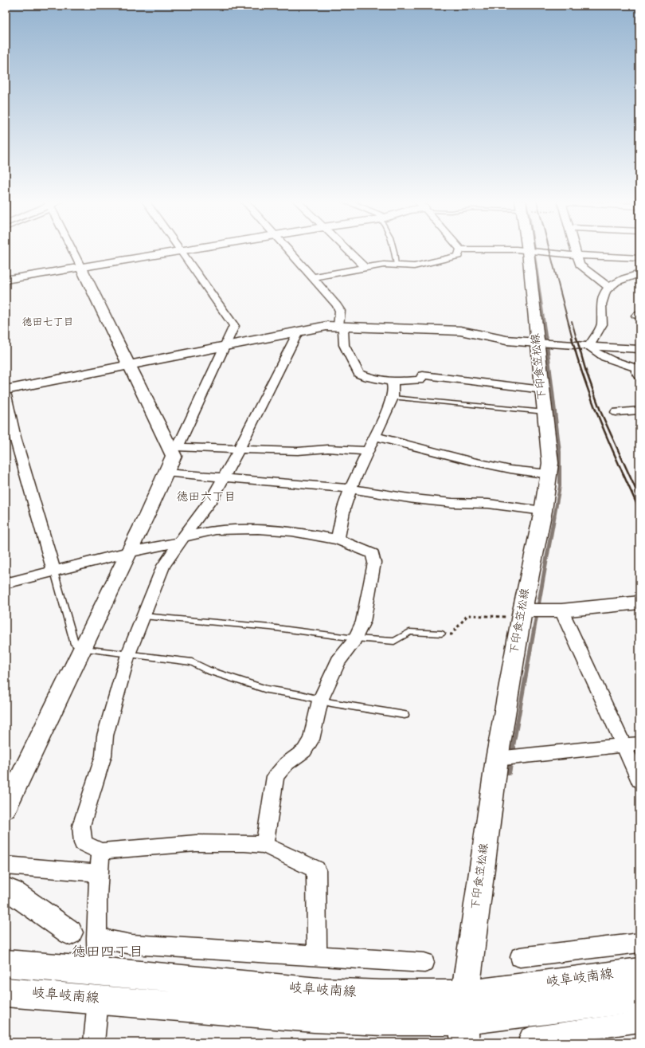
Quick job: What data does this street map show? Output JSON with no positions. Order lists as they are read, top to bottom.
{
  "streets": {
    "main road": ["下印食笠松線", "岐阜岐南線"]
  },
  "crossings": [
    ["下印食笠松線", "岐阜岐南線"]
  ],
  "districts": ["徳田七丁目", "徳田六丁目", "徳田四丁目"]
}
